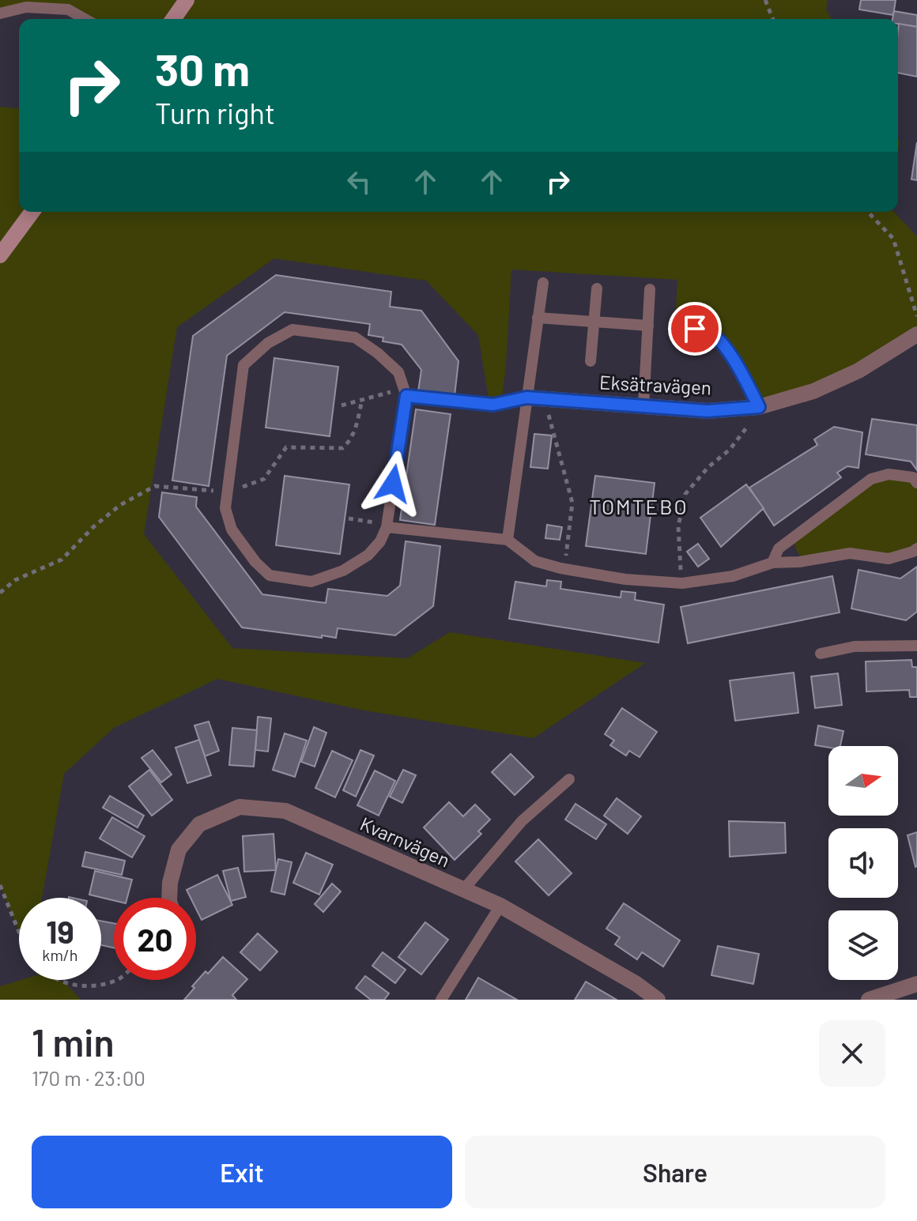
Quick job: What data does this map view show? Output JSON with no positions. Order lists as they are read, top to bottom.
{
  "streets": {
    "street": ["Eksätravägen", "Kvarnvägen"]
  },
  "districts": ["TOMTEBO"],
  "north": "right",
  "page": {
    "turn": ["30 m", "Turn right"],
    "speed": "19 km/h",
    "limit": "20",
    "heading": ["1 min", "170 m · 23:00"],
    "buttons": ["Exit", "Share"]
  }
}
